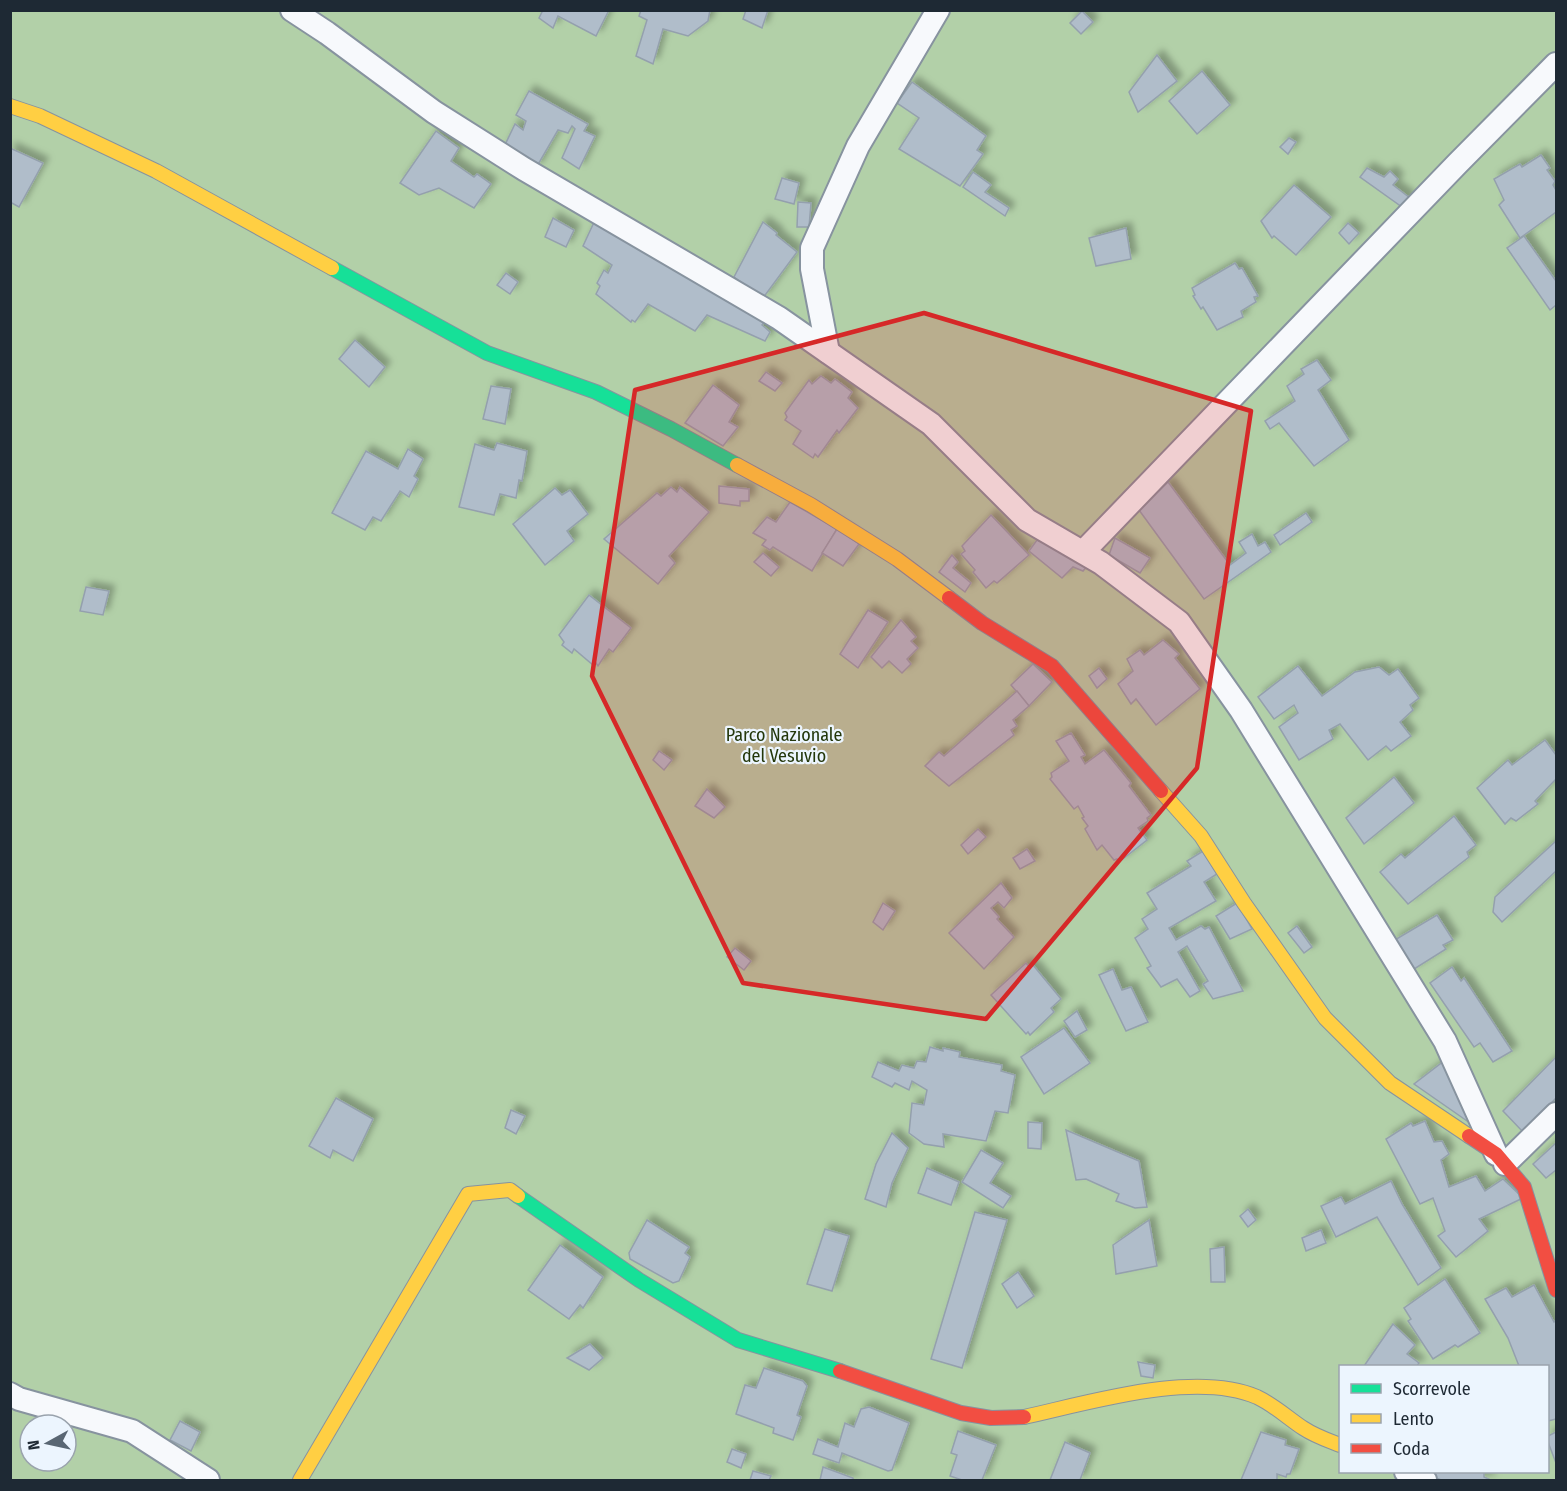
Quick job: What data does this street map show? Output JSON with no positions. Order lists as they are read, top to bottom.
{
  "parks": ["Parco Nazionale del Vesuvio"],
  "legend": ["Scorrevole", "Lento", "Coda"],
  "north": "left"
}
